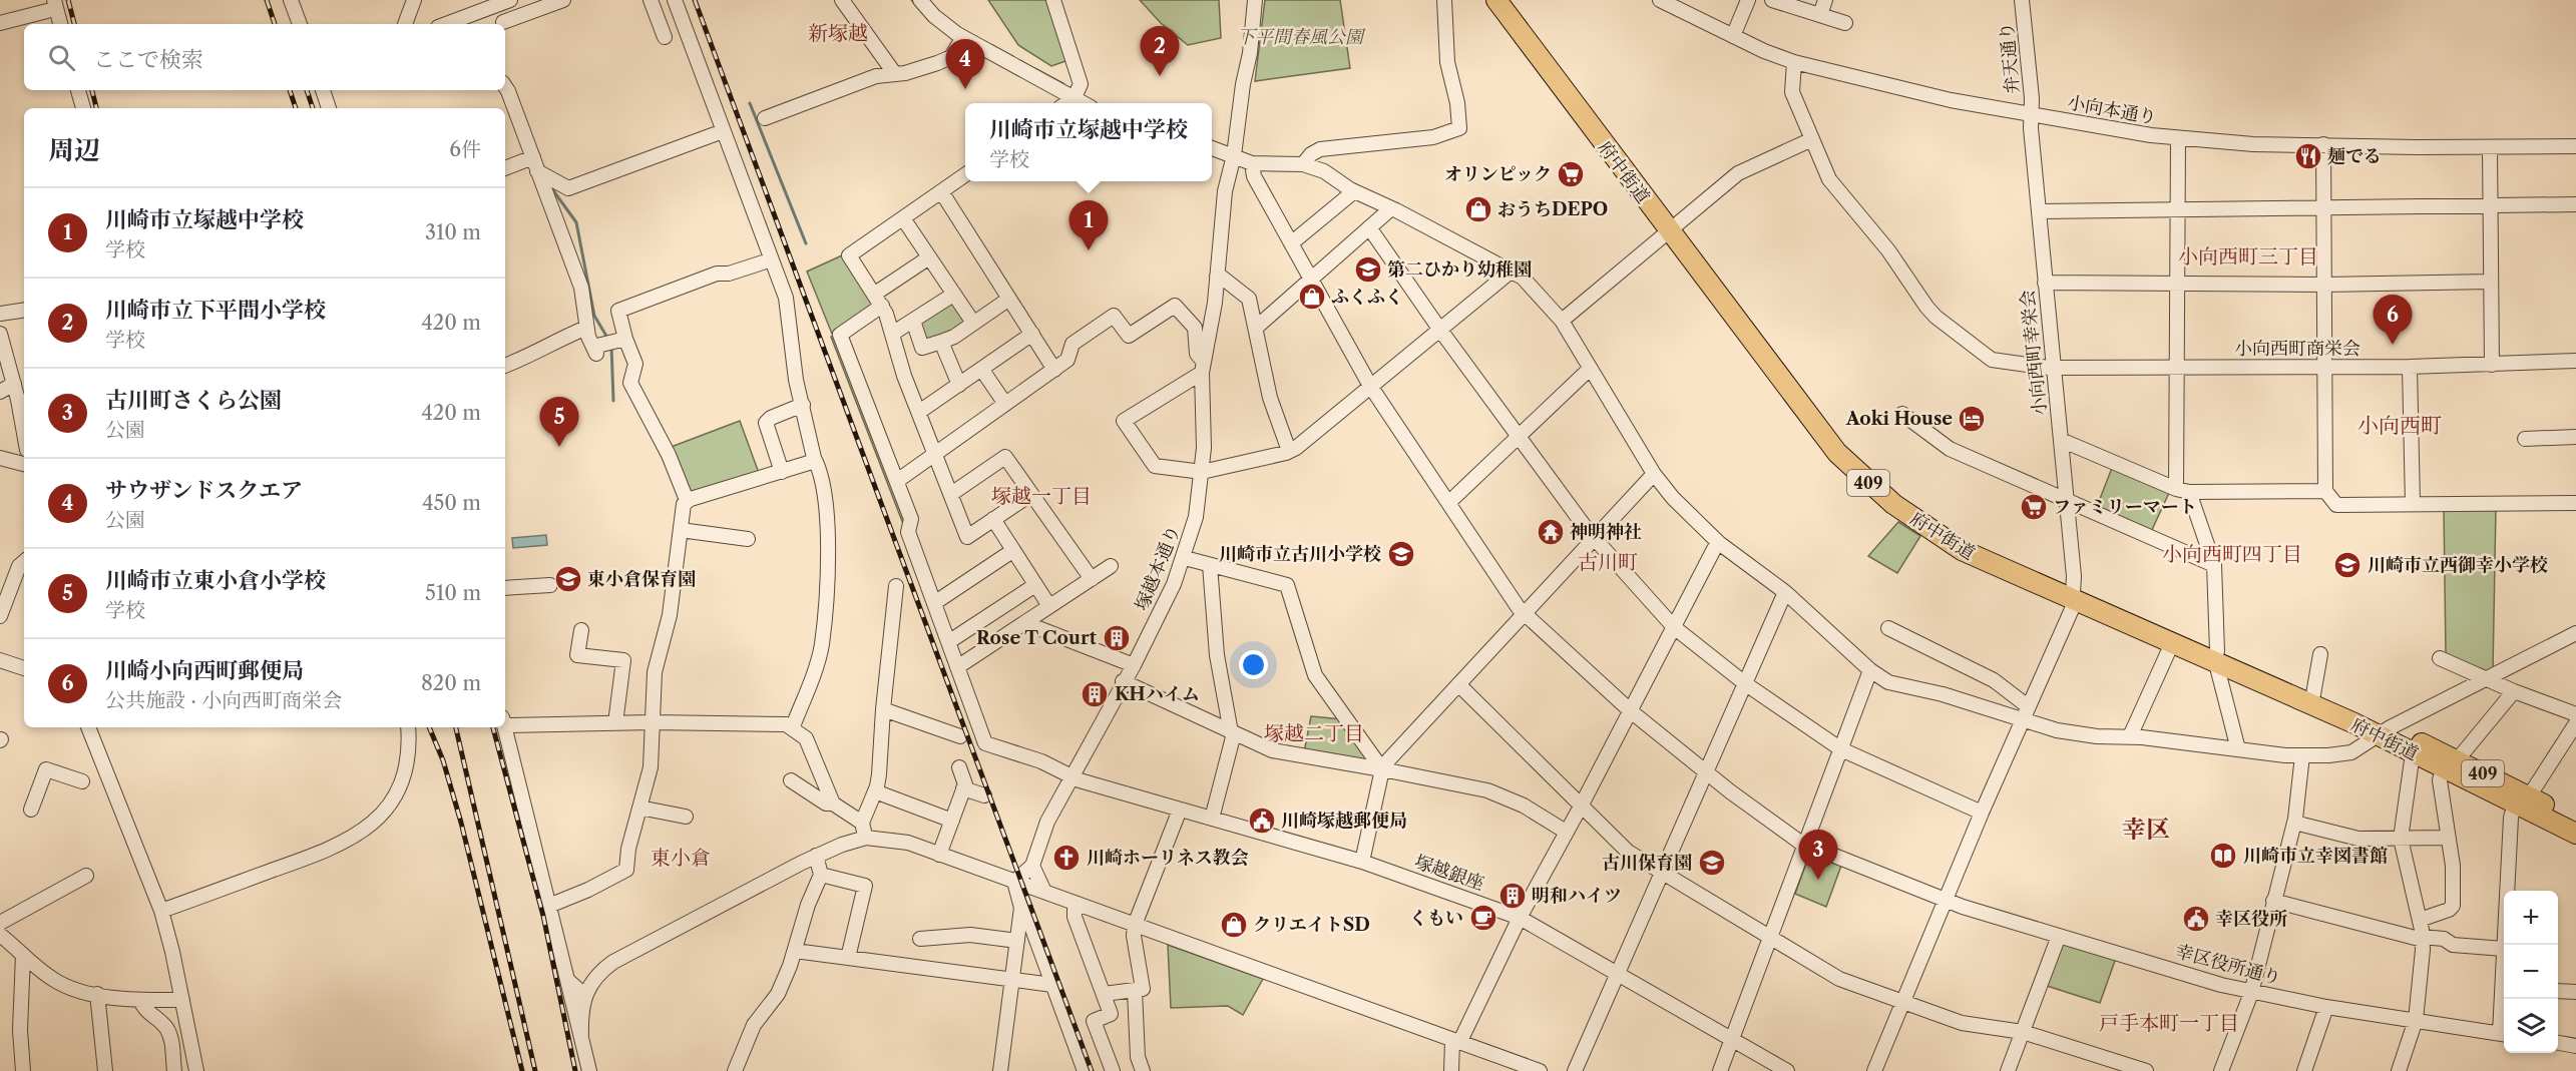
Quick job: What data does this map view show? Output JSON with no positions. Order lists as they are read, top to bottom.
{
  "streets": {
    "highway": ["府中街道", "409"],
    "street": [
      "弁天通り",
      "小向本通り",
      "小向西町商栄会",
      "小向西町幸栄会",
      "塚越本通り",
      "塚越銀座",
      "幸区役所通り"
    ]
  },
  "crossings": [
    ["弁天通り", "小向本通り"],
    ["弁天通り", "小向西町幸栄会"],
    ["小向本通り", "小向西町商栄会"],
    ["小向本通り", "小向西町幸栄会"],
    ["府中街道", "小向西町幸栄会"],
    ["小向西町商栄会", "小向西町幸栄会"],
    ["塚越本通り", "塚越銀座"]
  ],
  "districts": [
    "新塚越",
    "小向西町三丁目",
    "小向西町",
    "塚越一丁目",
    "小向西町四丁目",
    "古川町",
    "塚越二丁目",
    "幸区",
    "東小倉",
    "戸手本町一丁目"
  ],
  "parks": ["下平間春風公園"],
  "places": {
    "restaurant": ["麺でる"],
    "supermarket": ["オリンピック", "ファミリーマート"],
    "shop": ["おうちDEPO", "ふくふく", "クリエイトSD"],
    "school or university": [
      "第二ひかり幼稚園",
      "川崎市立古川小学校",
      "川崎市立西御幸小学校",
      "東小倉保育園",
      "古川保育園"
    ],
    "hotel": ["Aoki House"],
    "temple": ["神明神社"],
    "building": ["Rose T Court", "KHハイム", "明和ハイツ"],
    "public building": ["川崎塚越郵便局", "幸区役所"],
    "library": ["川崎市立幸図書館"],
    "church": ["川崎ホーリネス教会"],
    "cafe": ["くもい"]
  },
  "page": {
    "search": "ここで検索",
    "pins": [
      "2",
      "4",
      "1",
      "6",
      "5",
      "3"
    ],
    "popup": ["川崎市立塚越中学校", "学校"],
    "heading": ["周辺", "6件"],
    "list": [
      {
        "mark": "1",
        "name": "川崎市立塚越中学校",
        "note": "学校",
        "value": "310 m"
      },
      {
        "mark": "2",
        "name": "川崎市立下平間小学校",
        "note": "学校",
        "value": "420 m"
      },
      {
        "mark": "3",
        "name": "古川町さくら公園",
        "note": "公園",
        "value": "420 m"
      },
      {
        "mark": "4",
        "name": "サウザンドスクエア",
        "note": "公園",
        "value": "450 m"
      },
      {
        "mark": "5",
        "name": "川崎市立東小倉小学校",
        "note": "学校",
        "value": "510 m"
      },
      {
        "mark": "6",
        "name": "川崎小向西町郵便局",
        "note": "公共施設 · 小向西町商栄会",
        "value": "820 m"
      }
    ],
    "map_buttons": ["+", "−"]
  }
}
